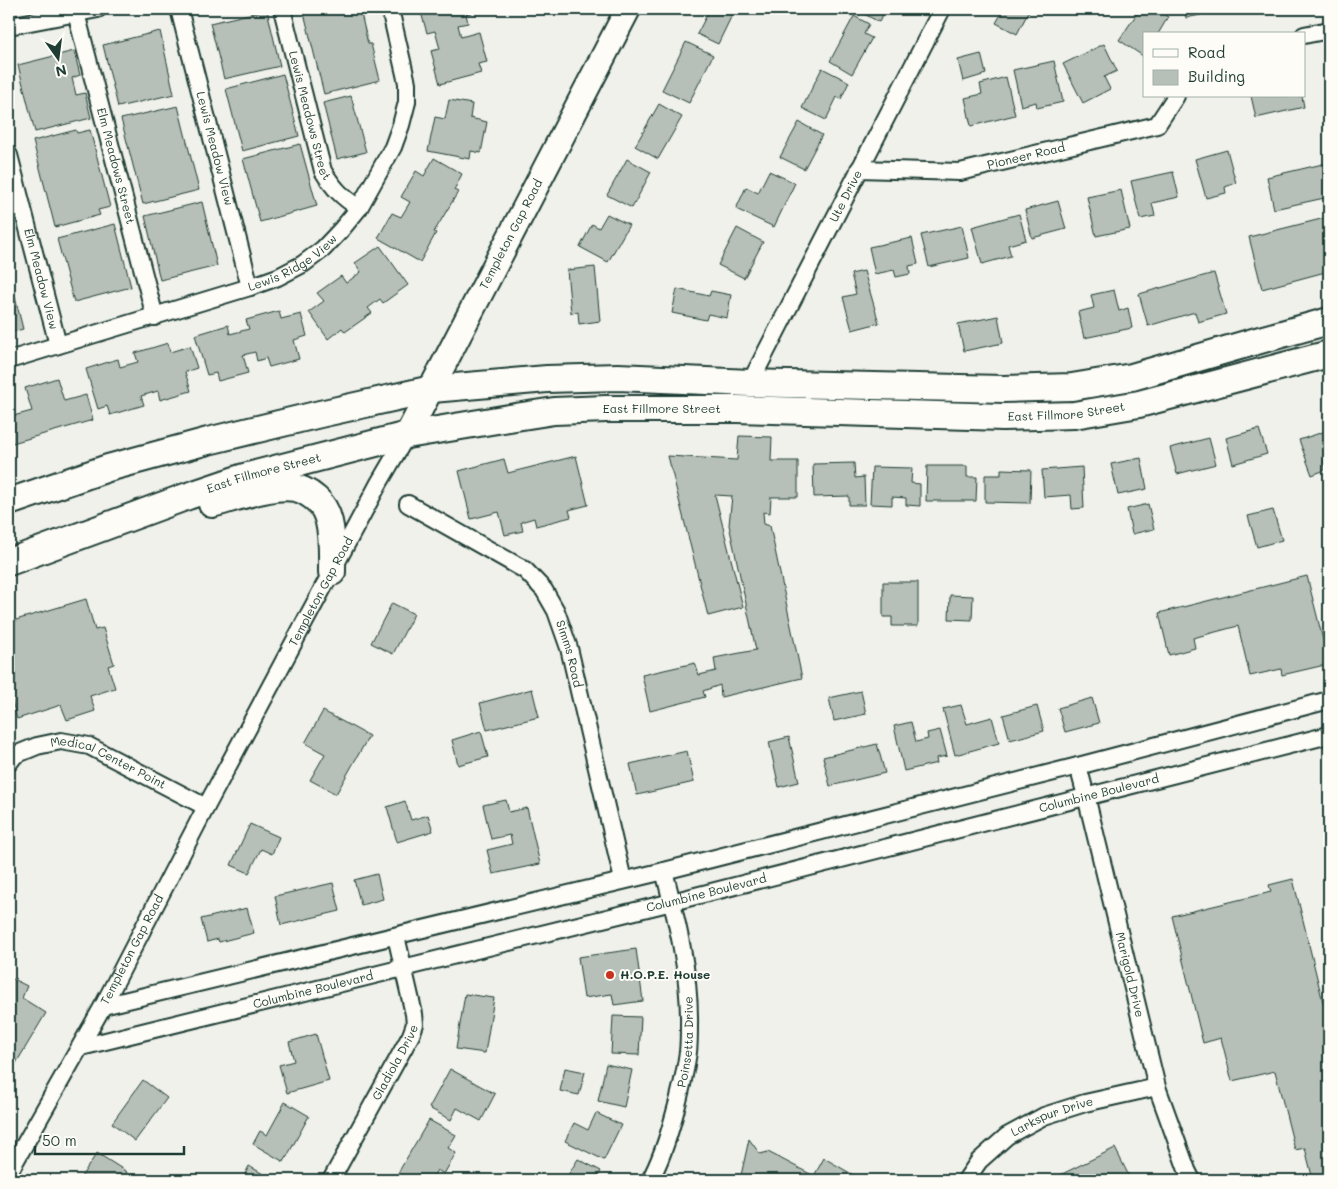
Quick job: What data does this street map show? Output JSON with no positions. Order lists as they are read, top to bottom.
{
  "streets": {
    "main road": ["East Fillmore Street"],
    "street": [
      "Lewis Meadows Street",
      "Lewis Meadow View",
      "Pioneer Road",
      "Elm Meadows Street",
      "Ute Drive",
      "Templeton Gap Road",
      "Lewis Ridge View",
      "Elm Meadow View",
      "Simms Road",
      "Medical Center Point",
      "Columbine Boulevard",
      "Marigold Drive",
      "Poinsetta Drive",
      "Gladiola Drive",
      "Larkspur Drive"
    ]
  },
  "crossings": [
    ["Lewis Meadows Street", "Lewis Ridge View"],
    ["Lewis Meadow View", "Lewis Ridge View"],
    ["Pioneer Road", "Ute Drive"],
    ["Elm Meadows Street", "Lewis Ridge View"],
    ["Ute Drive", "East Fillmore Street"],
    ["Templeton Gap Road", "East Fillmore Street"],
    ["Templeton Gap Road", "Medical Center Point"],
    ["Templeton Gap Road", "Columbine Boulevard"],
    ["Lewis Ridge View", "Elm Meadow View"],
    ["Columbine Boulevard", "Marigold Drive"],
    ["Columbine Boulevard", "Poinsetta Drive"],
    ["Columbine Boulevard", "Gladiola Drive"],
    ["Marigold Drive", "Larkspur Drive"]
  ],
  "places": ["H.O.P.E. House"],
  "legend": ["Road", "Building"],
  "scale_bar": "50 m",
  "north": "bottom"
}
